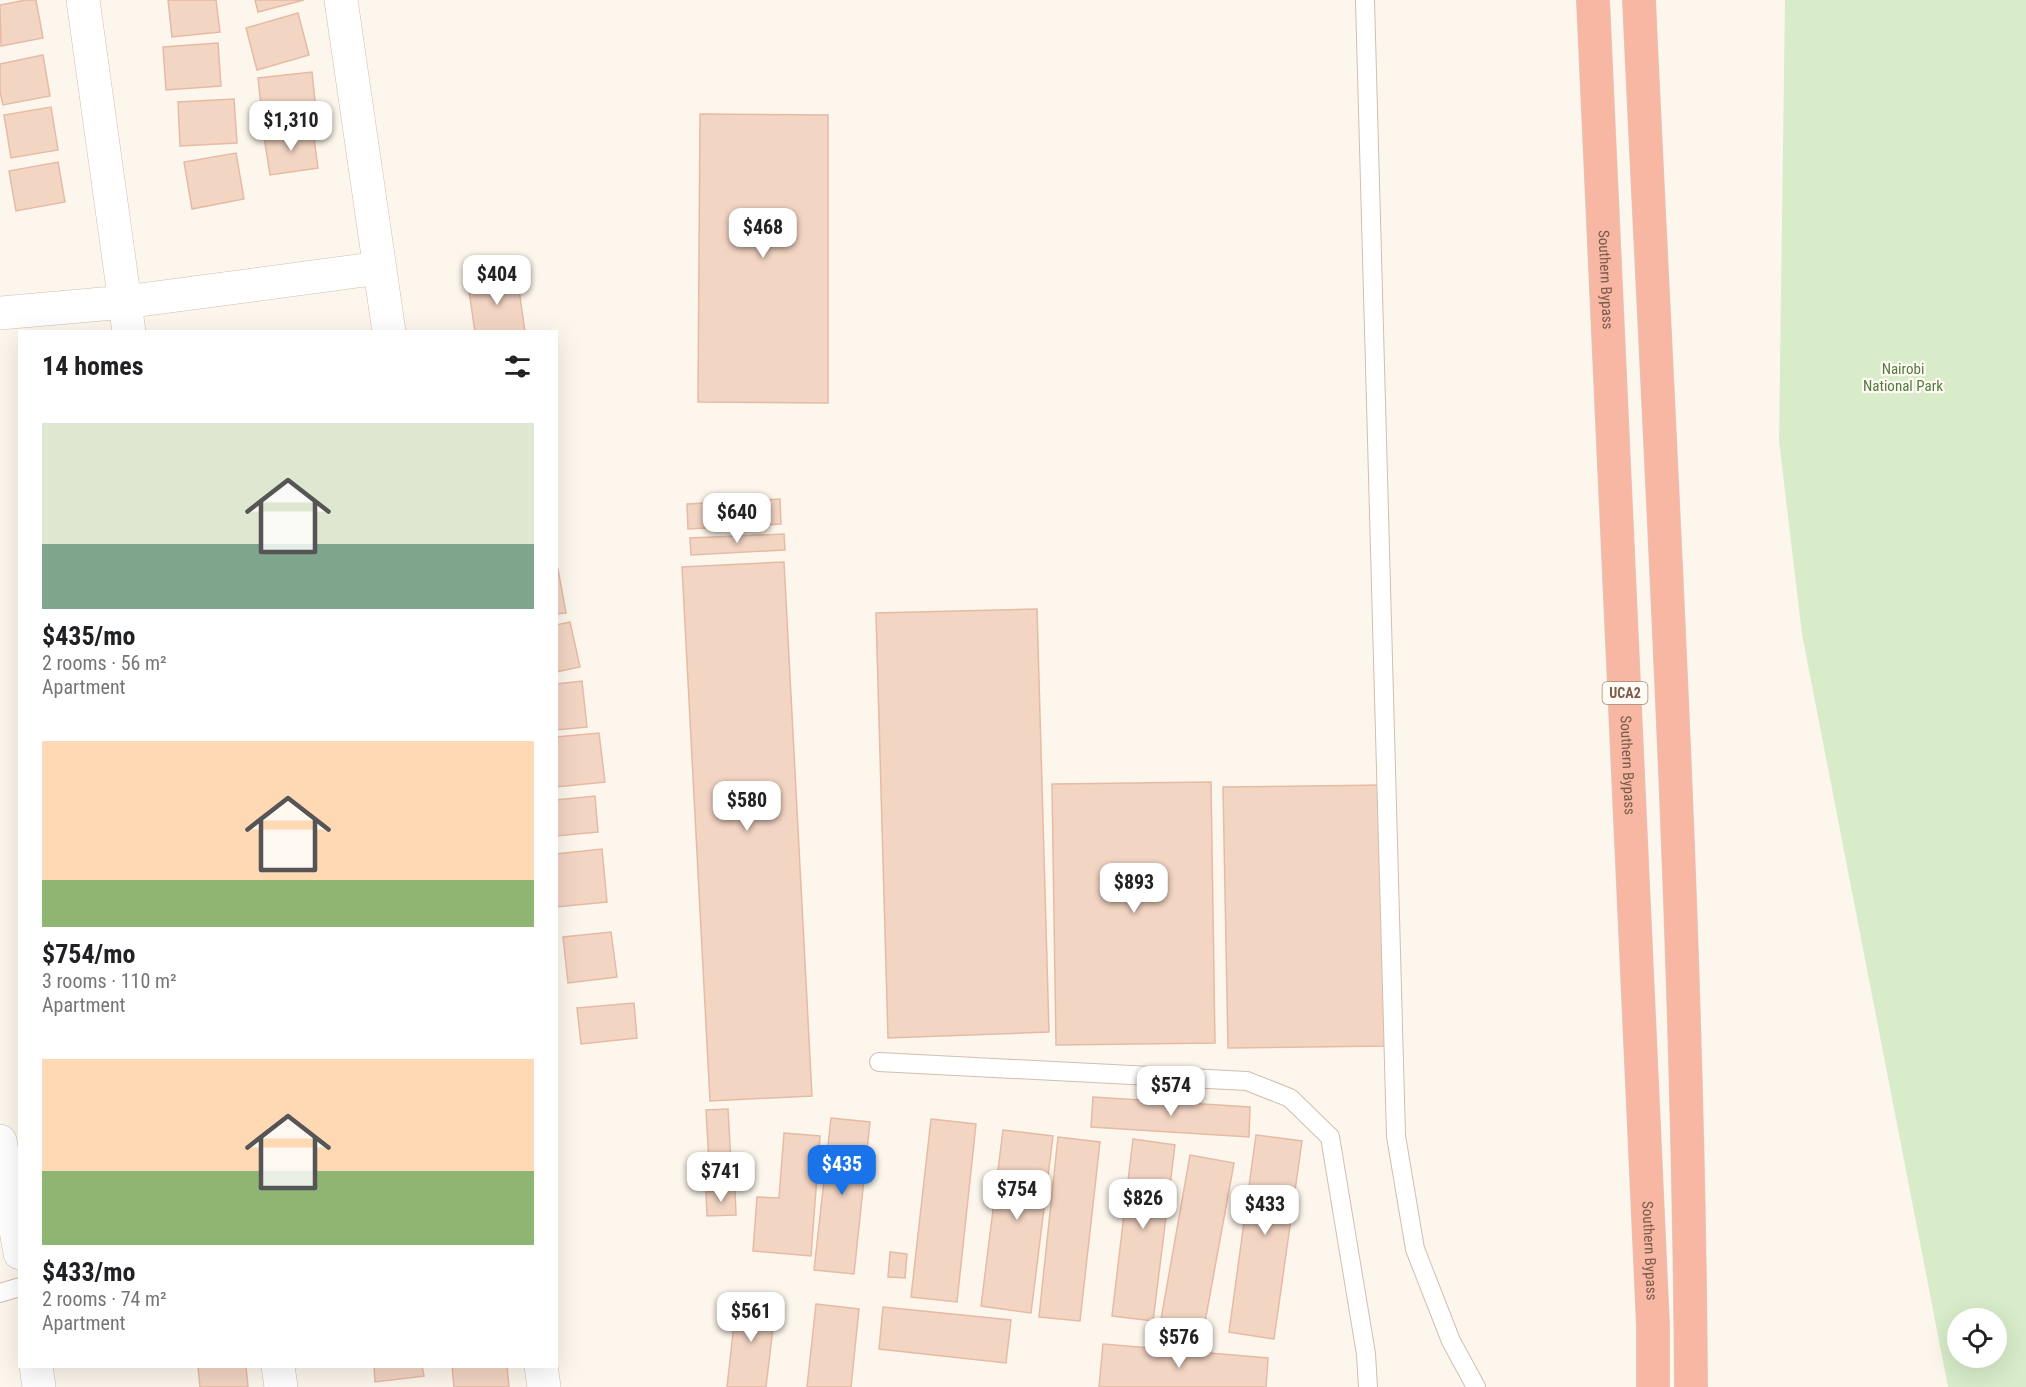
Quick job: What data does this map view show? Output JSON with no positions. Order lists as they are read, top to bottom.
{
  "streets": {
    "highway": ["Southern Bypass", "UCA2"]
  },
  "parks": ["Nairobi National Park"],
  "page": {
    "price": [
      "$1,310",
      "$468",
      "$404",
      "$640",
      "$580",
      "$893",
      "$574",
      "$435",
      "$741",
      "$754",
      "$826",
      "$433",
      "$561",
      "$576"
    ],
    "heading": "14 homes",
    "list": [
      {
        "name": "$435/mo",
        "note": "2 rooms · 56 m² · Apartment"
      },
      {
        "name": "$754/mo",
        "note": "3 rooms · 110 m² · Apartment"
      },
      {
        "name": "$433/mo",
        "note": "2 rooms · 74 m² · Apartment"
      }
    ]
  }
}
